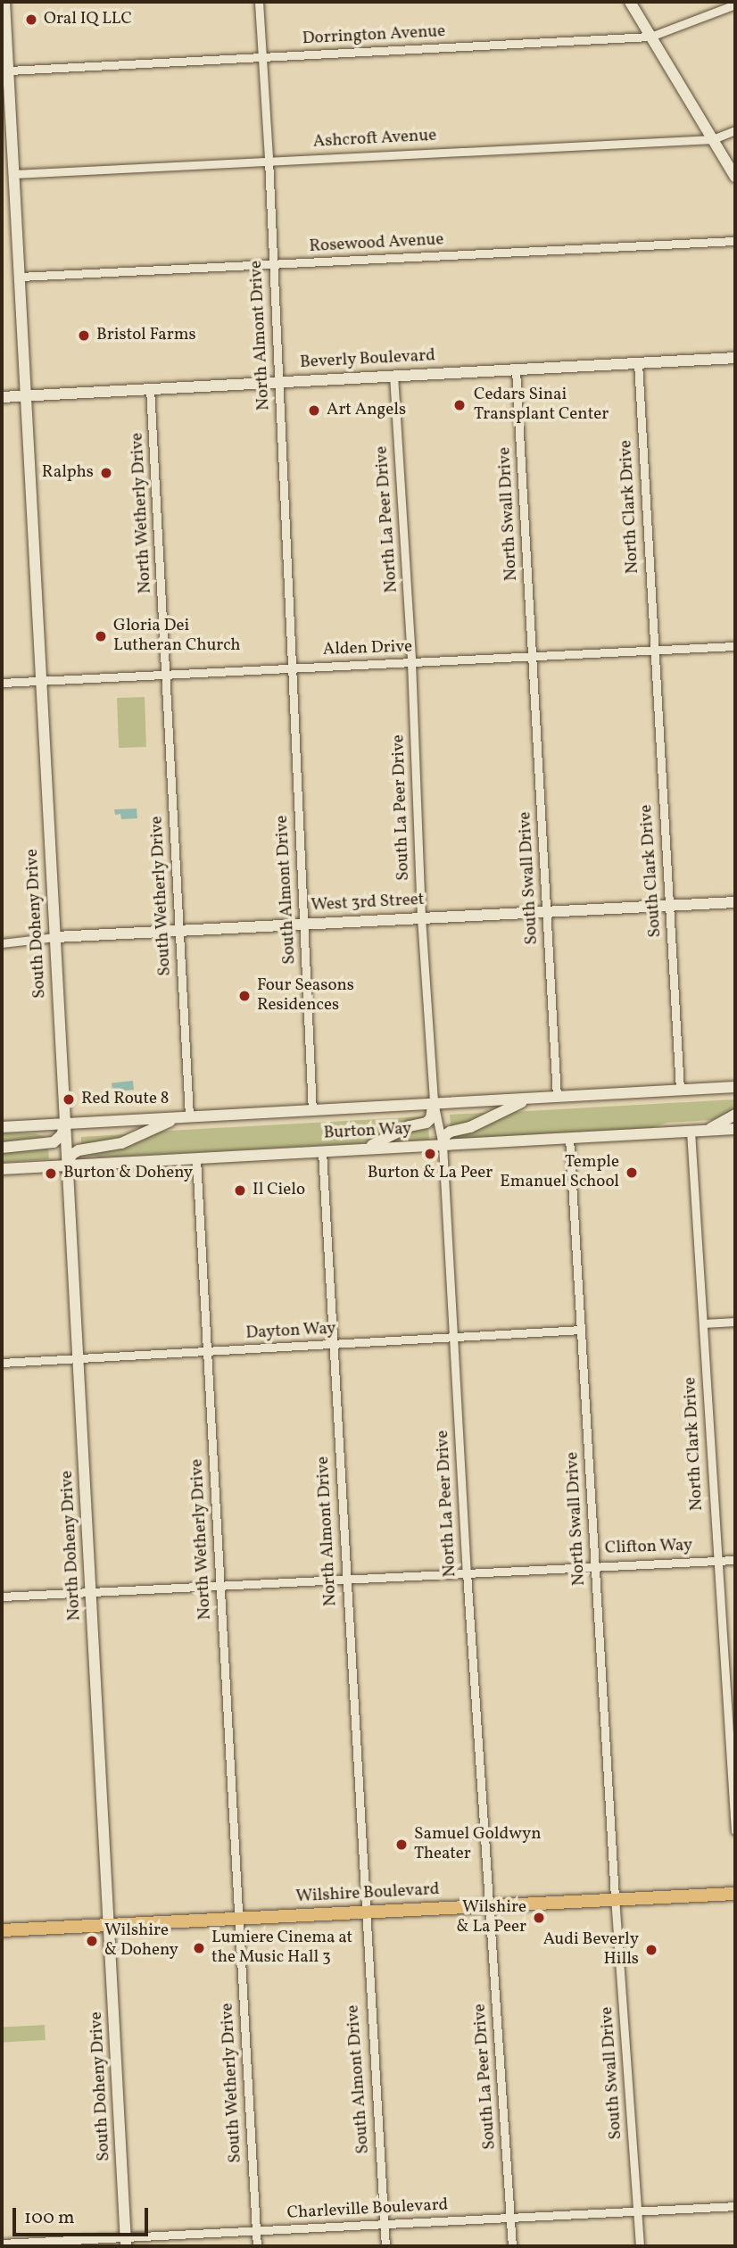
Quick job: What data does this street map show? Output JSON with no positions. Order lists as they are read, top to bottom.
{
  "streets": {
    "main road": [
      "Beverly Boulevard",
      "West 3rd Street",
      "South Doheny Drive",
      "Burton Way",
      "North Doheny Drive",
      "Wilshire Boulevard"
    ],
    "street": [
      "Dorrington Avenue",
      "Ashcroft Avenue",
      "Rosewood Avenue",
      "North Almont Drive",
      "North Clark Drive",
      "North Wetherly Drive",
      "North Swall Drive",
      "North La Peer Drive",
      "Alden Drive",
      "South La Peer Drive",
      "South Clark Drive",
      "South Swall Drive",
      "South Almont Drive",
      "South Wetherly Drive",
      "Dayton Way",
      "Clifton Way",
      "Charleville Boulevard"
    ]
  },
  "crossings": [
    ["Dorrington Avenue", "North Almont Drive"],
    ["Ashcroft Avenue", "North Almont Drive"],
    ["Rosewood Avenue", "North Almont Drive"],
    ["North Almont Drive", "Beverly Boulevard"],
    ["North Almont Drive", "Alden Drive"],
    ["North Almont Drive", "South Almont Drive"],
    ["North Almont Drive", "Burton Way"],
    ["North Almont Drive", "Dayton Way"],
    ["North Almont Drive", "Clifton Way"],
    ["North Almont Drive", "Wilshire Boulevard"],
    ["Beverly Boulevard", "North Clark Drive"],
    ["Beverly Boulevard", "North Wetherly Drive"],
    ["Beverly Boulevard", "North Swall Drive"],
    ["Beverly Boulevard", "North La Peer Drive"],
    ["North Clark Drive", "Alden Drive"],
    ["North Clark Drive", "South Clark Drive"],
    ["North Clark Drive", "Burton Way"],
    ["North Clark Drive", "Clifton Way"],
    ["North Wetherly Drive", "Alden Drive"],
    ["North Wetherly Drive", "South Wetherly Drive"],
    ["North Wetherly Drive", "Burton Way"],
    ["North Wetherly Drive", "Dayton Way"],
    ["North Wetherly Drive", "Clifton Way"],
    ["North Wetherly Drive", "Wilshire Boulevard"],
    ["North Swall Drive", "Alden Drive"],
    ["North Swall Drive", "South Swall Drive"],
    ["North Swall Drive", "Burton Way"],
    ["North Swall Drive", "Dayton Way"],
    ["North Swall Drive", "Clifton Way"],
    ["North Swall Drive", "Wilshire Boulevard"],
    ["North La Peer Drive", "Alden Drive"],
    ["North La Peer Drive", "South La Peer Drive"],
    ["North La Peer Drive", "Burton Way"],
    ["North La Peer Drive", "Dayton Way"],
    ["North La Peer Drive", "Clifton Way"],
    ["North La Peer Drive", "Wilshire Boulevard"],
    ["Alden Drive", "South La Peer Drive"],
    ["Alden Drive", "South Clark Drive"],
    ["Alden Drive", "South Swall Drive"],
    ["Alden Drive", "South Almont Drive"],
    ["Alden Drive", "South Wetherly Drive"],
    ["Alden Drive", "South Doheny Drive"],
    ["South La Peer Drive", "West 3rd Street"],
    ["South La Peer Drive", "Burton Way"],
    ["South La Peer Drive", "Wilshire Boulevard"],
    ["South La Peer Drive", "Charleville Boulevard"],
    ["South Clark Drive", "West 3rd Street"],
    ["South Clark Drive", "Burton Way"],
    ["South Swall Drive", "West 3rd Street"],
    ["South Swall Drive", "Burton Way"],
    ["South Swall Drive", "Wilshire Boulevard"],
    ["South Swall Drive", "Charleville Boulevard"],
    ["South Almont Drive", "West 3rd Street"],
    ["South Almont Drive", "Burton Way"],
    ["South Almont Drive", "Wilshire Boulevard"],
    ["South Almont Drive", "Charleville Boulevard"],
    ["South Wetherly Drive", "West 3rd Street"],
    ["South Wetherly Drive", "Burton Way"],
    ["South Wetherly Drive", "Wilshire Boulevard"],
    ["South Wetherly Drive", "Charleville Boulevard"],
    ["West 3rd Street", "South Doheny Drive"],
    ["South Doheny Drive", "Burton Way"],
    ["South Doheny Drive", "North Doheny Drive"],
    ["South Doheny Drive", "Wilshire Boulevard"],
    ["South Doheny Drive", "Charleville Boulevard"],
    ["Burton Way", "North Doheny Drive"],
    ["Dayton Way", "North Doheny Drive"],
    ["North Doheny Drive", "Clifton Way"],
    ["North Doheny Drive", "Wilshire Boulevard"]
  ],
  "places": [
    "Oral IQ LLC",
    "Bristol Farms",
    "Cedars Sinai Transplant Center",
    "Art Angels",
    "Ralphs",
    "Gloria Dei Lutheran Church",
    "Four Seasons Residences",
    "Red Route 8",
    "Burton & La Peer",
    "Temple Emanuel School",
    "Burton & Doheny",
    "Il Cielo",
    "Samuel Goldwyn Theater",
    "Wilshire & La Peer",
    "Wilshire & Doheny",
    "Lumiere Cinema at the Music Hall 3",
    "Audi Beverly Hills"
  ],
  "scale_bar": "100 m"
}
